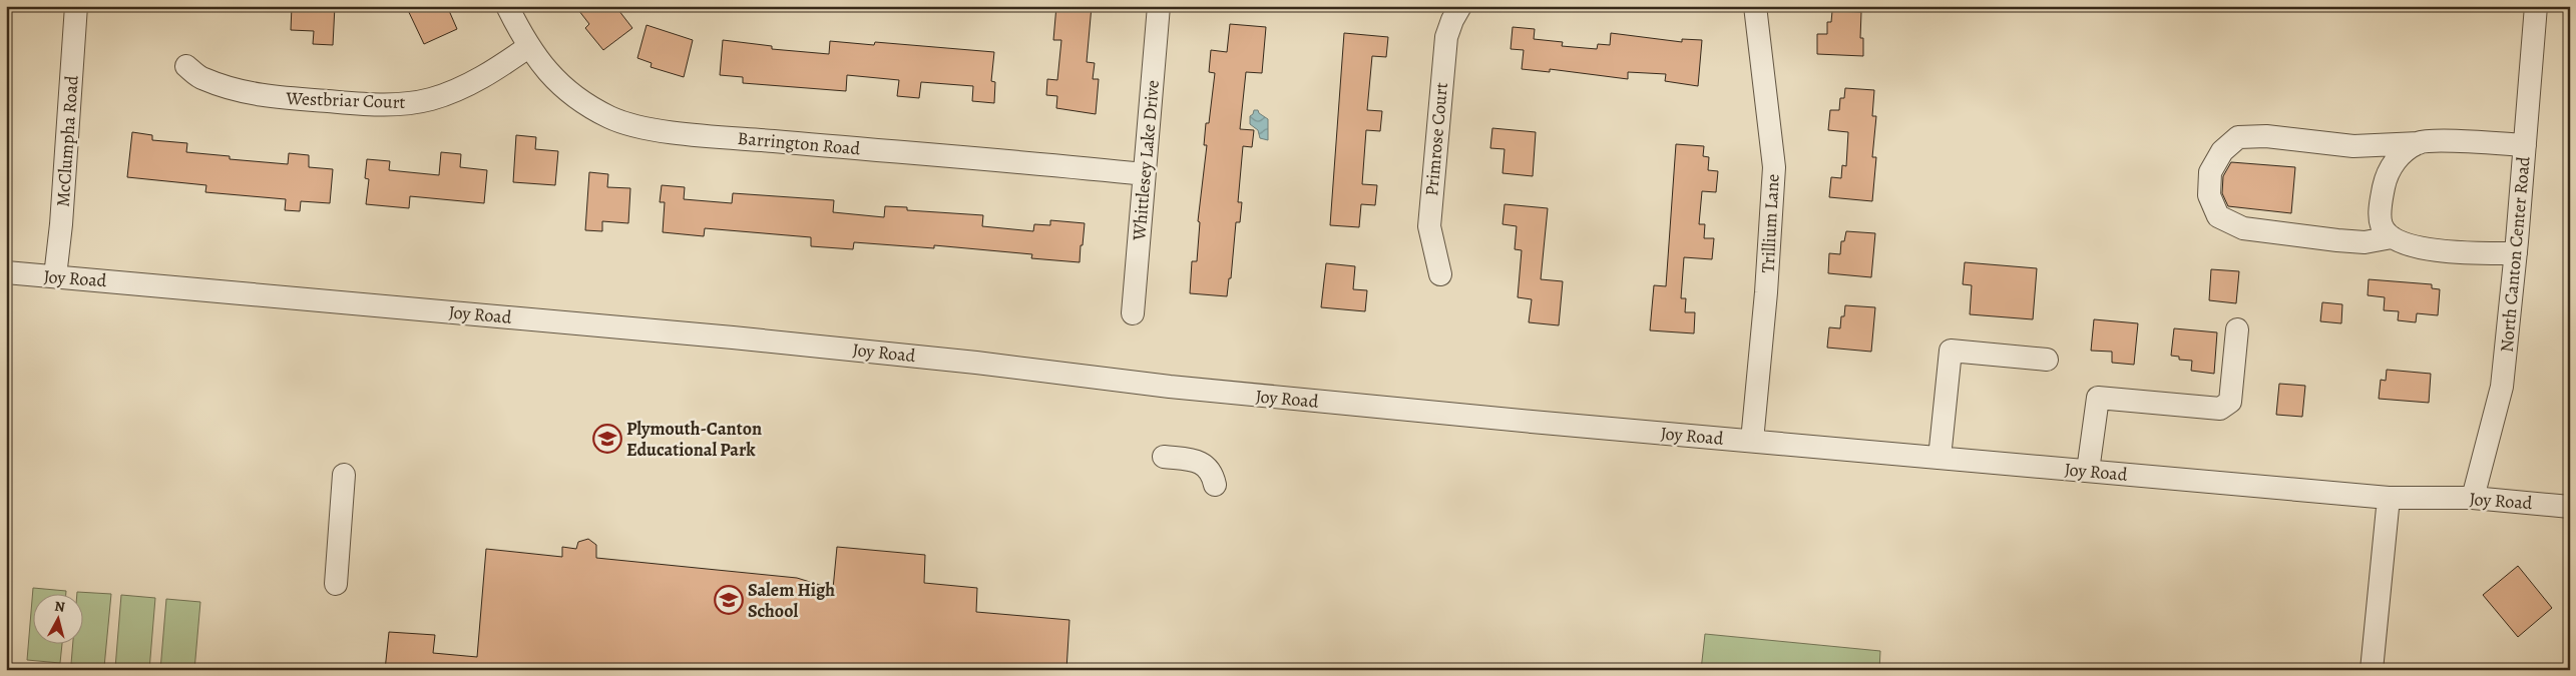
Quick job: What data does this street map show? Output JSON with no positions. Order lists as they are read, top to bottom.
{
  "streets": {
    "street": [
      "Westbriar Court",
      "Primrose Court",
      "McClumpha Road",
      "Barrington Road",
      "Whittlesey Lake Drive",
      "Trillium Lane",
      "North Canton Center Road",
      "Joy Road"
    ]
  },
  "crossings": [
    ["Westbriar Court", "Barrington Road"],
    ["McClumpha Road", "Joy Road"],
    ["Barrington Road", "Whittlesey Lake Drive"],
    ["Trillium Lane", "Joy Road"],
    ["North Canton Center Road", "Joy Road"]
  ],
  "places": {
    "school or university": ["Plymouth-Canton Educational Park", "Salem High School"]
  },
  "north": "top"
}
